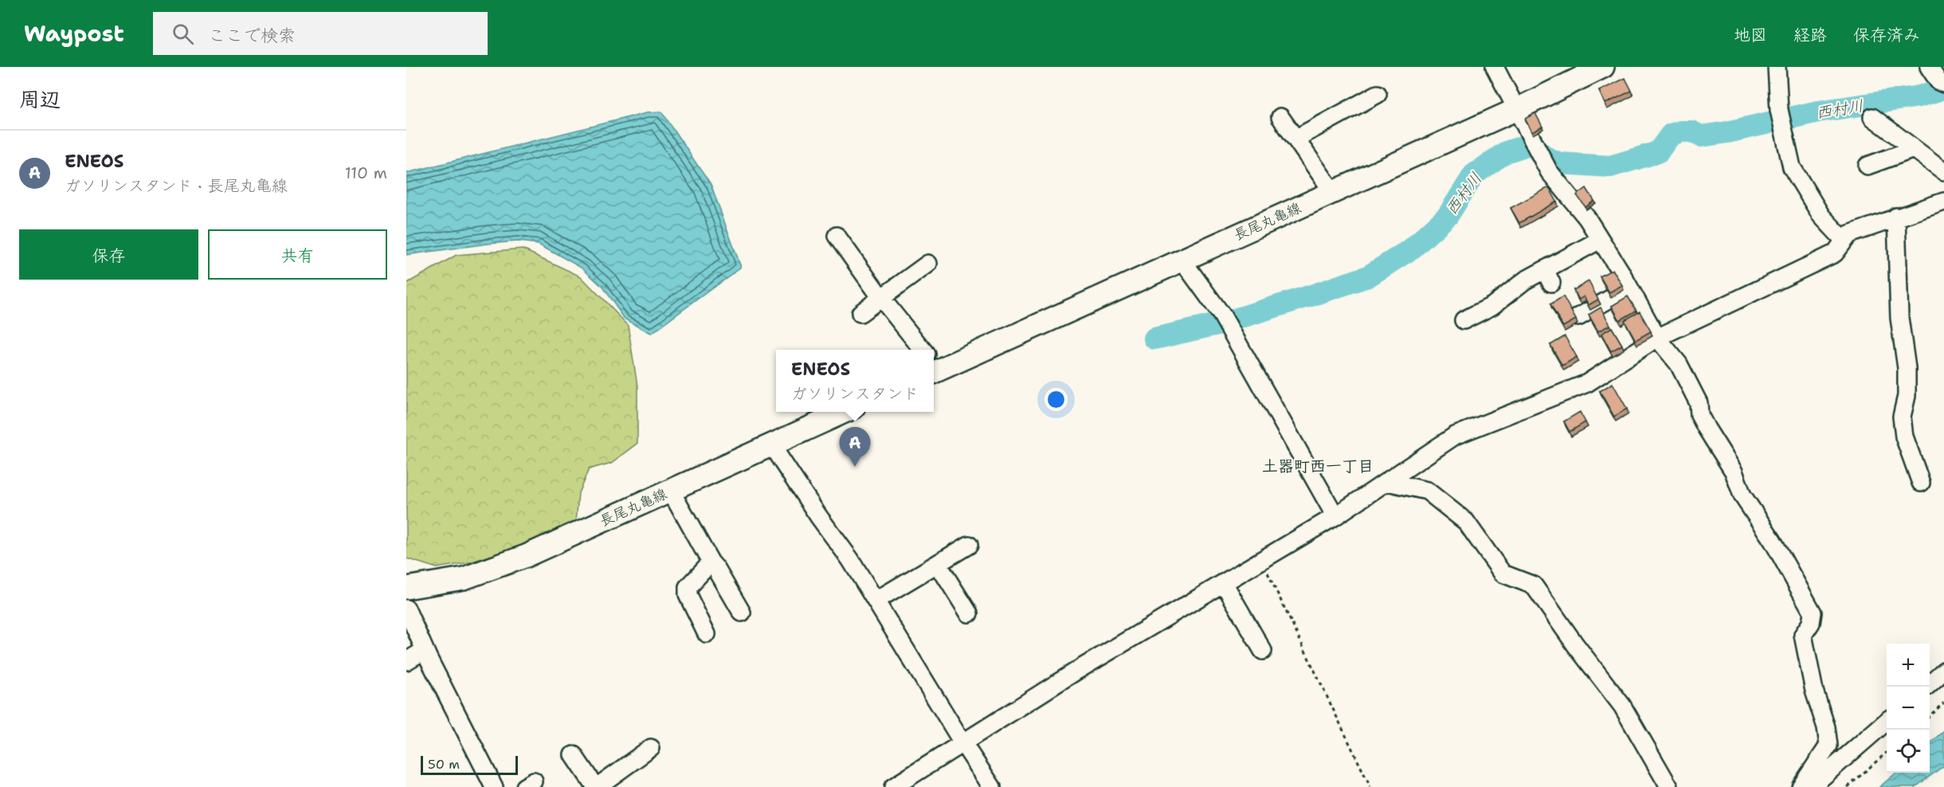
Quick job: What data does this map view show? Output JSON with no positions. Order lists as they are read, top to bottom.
{
  "streets": {
    "main road": ["長尾丸亀線"]
  },
  "districts": ["土器町西一丁目"],
  "water": ["西村川"],
  "scale_bar": "50 m",
  "page": {
    "header": "Waypost",
    "search": "ここで検索",
    "nav": ["地図", "経路", "保存済み"],
    "heading": "周辺",
    "list": [
      {
        "mark": "A",
        "name": "ENEOS",
        "note": "ガソリンスタンド · 長尾丸亀線",
        "value": "110 m"
      }
    ],
    "buttons": ["保存", "共有"],
    "popup": ["ENEOS", "ガソリンスタンド"],
    "pins": "A",
    "map_buttons": ["+", "−"],
    "scale": "50 m"
  }
}
